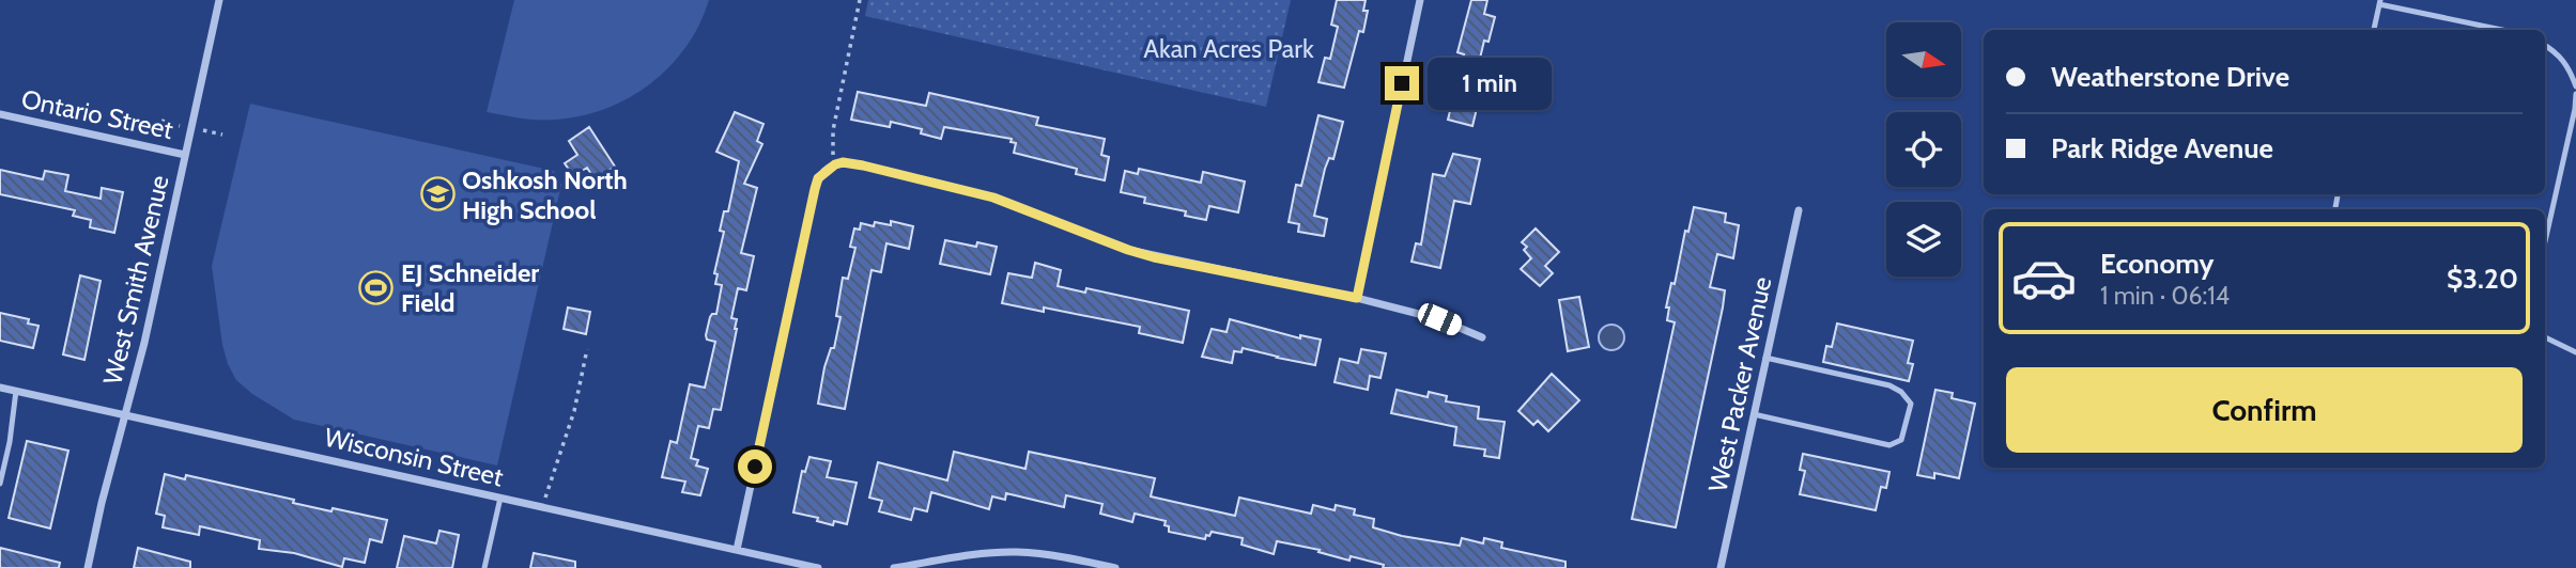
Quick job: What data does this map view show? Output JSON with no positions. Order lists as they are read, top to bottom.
{
  "streets": {
    "street": [
      "Ontario Street",
      "West Smith Avenue",
      "West Packer Avenue",
      "Wisconsin Street"
    ]
  },
  "crossings": [
    ["Ontario Street", "West Smith Avenue"],
    ["West Smith Avenue", "Wisconsin Street"]
  ],
  "parks": ["Akan Acres Park"],
  "places": {
    "school or university": ["Oshkosh North High School"],
    "sports": ["EJ Schneider Field"]
  },
  "north": "right",
  "page": {
    "banner": ["Weatherstone Drive", "Park Ridge Avenue"],
    "bubble": "1 min",
    "list": [
      {
        "name": "Economy",
        "note": "1 min · 06:14",
        "value": "$3.20"
      }
    ],
    "buttons": "Confirm"
  }
}
